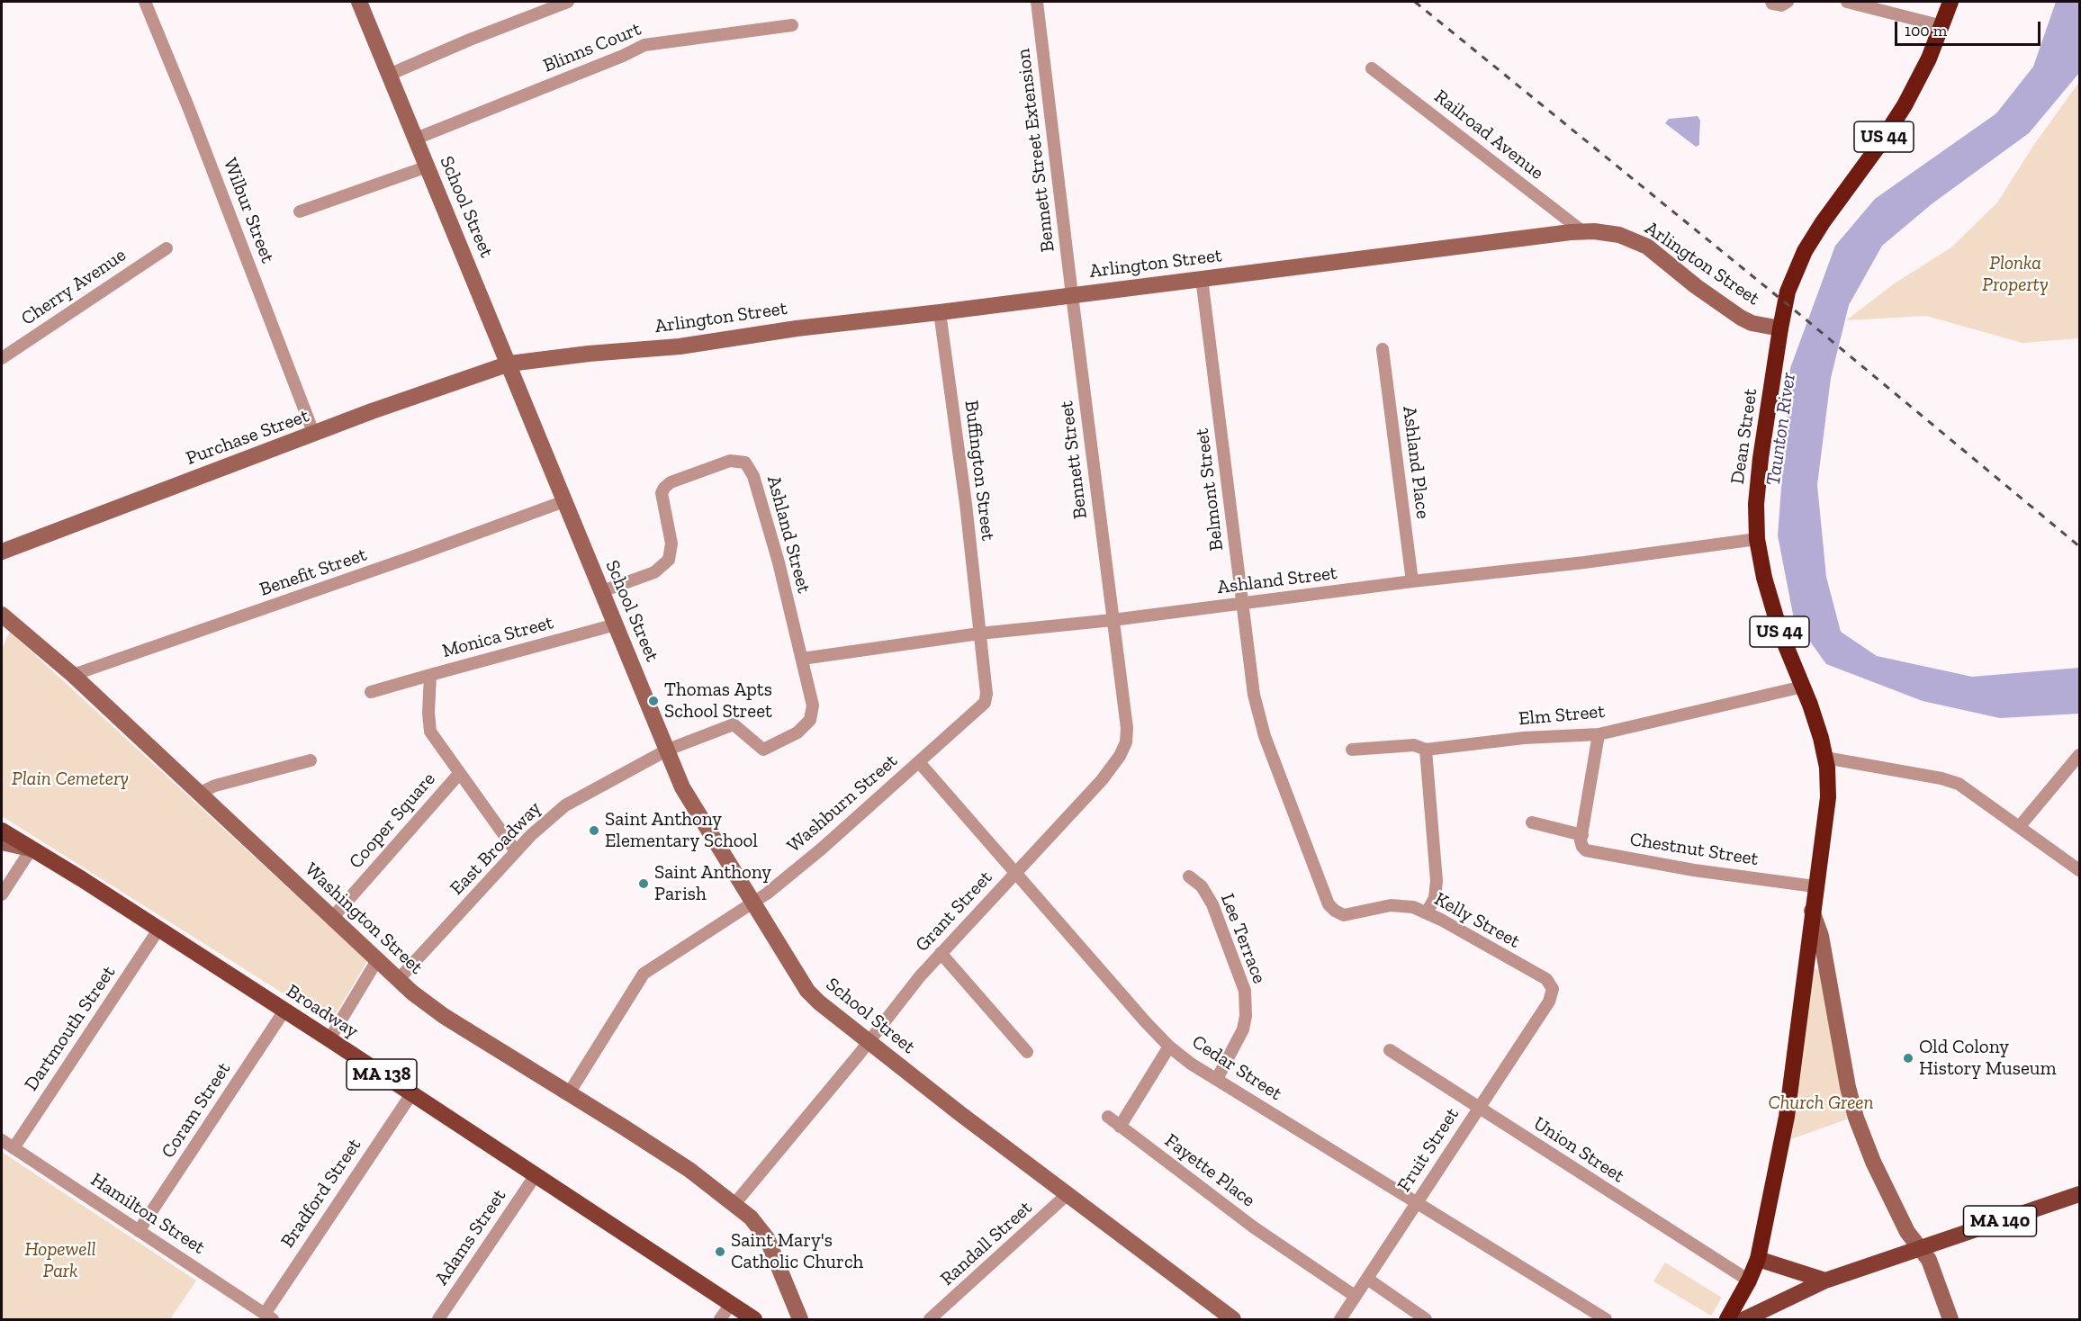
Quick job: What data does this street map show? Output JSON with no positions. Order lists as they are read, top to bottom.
{
  "streets": {
    "highway": ["US 44", "Dean Street"],
    "main road": ["Broadway", "MA 138", "MA 140"],
    "street": [
      "Blinns Court",
      "Railroad Avenue",
      "Bennett Street Extension",
      "School Street",
      "Wilbur Street",
      "Arlington Street",
      "Cherry Avenue",
      "Purchase Street",
      "Bennett Street",
      "Ashland Place",
      "Buffington Street",
      "Belmont Street",
      "Ashland Street",
      "Benefit Street",
      "Monica Street",
      "Elm Street",
      "Washburn Street",
      "Cooper Square",
      "East Broadway",
      "Chestnut Street",
      "Grant Street",
      "Washington Street",
      "Kelly Street",
      "Lee Terrace",
      "Dartmouth Street",
      "Cedar Street",
      "Coram Street",
      "Fruit Street",
      "Union Street",
      "Fayette Place",
      "Bradford Street",
      "Hamilton Street",
      "Adams Street",
      "Randall Street"
    ]
  },
  "crossings": [
    ["Blinns Court", "School Street"],
    ["Railroad Avenue", "Arlington Street"],
    ["US 44", "Dean Street"],
    ["US 44", "Union Street"],
    ["Bennett Street Extension", "Arlington Street"],
    ["Bennett Street Extension", "Bennett Street"],
    ["School Street", "Arlington Street"],
    ["School Street", "Purchase Street"],
    ["School Street", "Ashland Street"],
    ["School Street", "Benefit Street"],
    ["School Street", "Monica Street"],
    ["School Street", "Washburn Street"],
    ["School Street", "East Broadway"],
    ["School Street", "Grant Street"],
    ["School Street", "Randall Street"],
    ["Wilbur Street", "Purchase Street"],
    ["Arlington Street", "Dean Street"],
    ["Arlington Street", "Purchase Street"],
    ["Arlington Street", "Bennett Street"],
    ["Arlington Street", "Buffington Street"],
    ["Arlington Street", "Belmont Street"],
    ["Dean Street", "Ashland Street"],
    ["Dean Street", "Elm Street"],
    ["Dean Street", "Chestnut Street"],
    ["Bennett Street", "Ashland Street"],
    ["Bennett Street", "Grant Street"],
    ["Ashland Place", "Ashland Street"],
    ["Buffington Street", "Ashland Street"],
    ["Buffington Street", "Washburn Street"],
    ["Belmont Street", "Ashland Street"],
    ["Belmont Street", "Kelly Street"],
    ["Ashland Street", "Washburn Street"],
    ["Ashland Street", "East Broadway"],
    ["Ashland Street", "Grant Street"],
    ["Benefit Street", "Washington Street"],
    ["Monica Street", "Cooper Square"],
    ["Monica Street", "East Broadway"],
    ["Washburn Street", "Washington Street"],
    ["Washburn Street", "Cedar Street"],
    ["Cooper Square", "Washington Street"],
    ["East Broadway", "Washington Street"],
    ["Grant Street", "Washington Street"],
    ["Grant Street", "Cedar Street"],
    ["Kelly Street", "Fruit Street"],
    ["Lee Terrace", "Cedar Street"],
    ["Broadway", "Dartmouth Street"],
    ["Broadway", "Coram Street"],
    ["Broadway", "Bradford Street"],
    ["Broadway", "Adams Street"],
    ["Dartmouth Street", "Hamilton Street"],
    ["Cedar Street", "Fruit Street"],
    ["Coram Street", "Hamilton Street"],
    ["Fruit Street", "Union Street"],
    ["Fruit Street", "Fayette Place"],
    ["Bradford Street", "Hamilton Street"]
  ],
  "water": ["Taunton River"],
  "parks": [
    "Plonka Property",
    "Plain Cemetery",
    "Church Green",
    "Hopewell Park"
  ],
  "places": [
    "Thomas Apts School Street",
    "Saint Anthony Elementary School",
    "Saint Anthony Parish",
    "Old Colony History Museum",
    "Saint Mary's Catholic Church"
  ],
  "scale_bar": "100 m"
}
